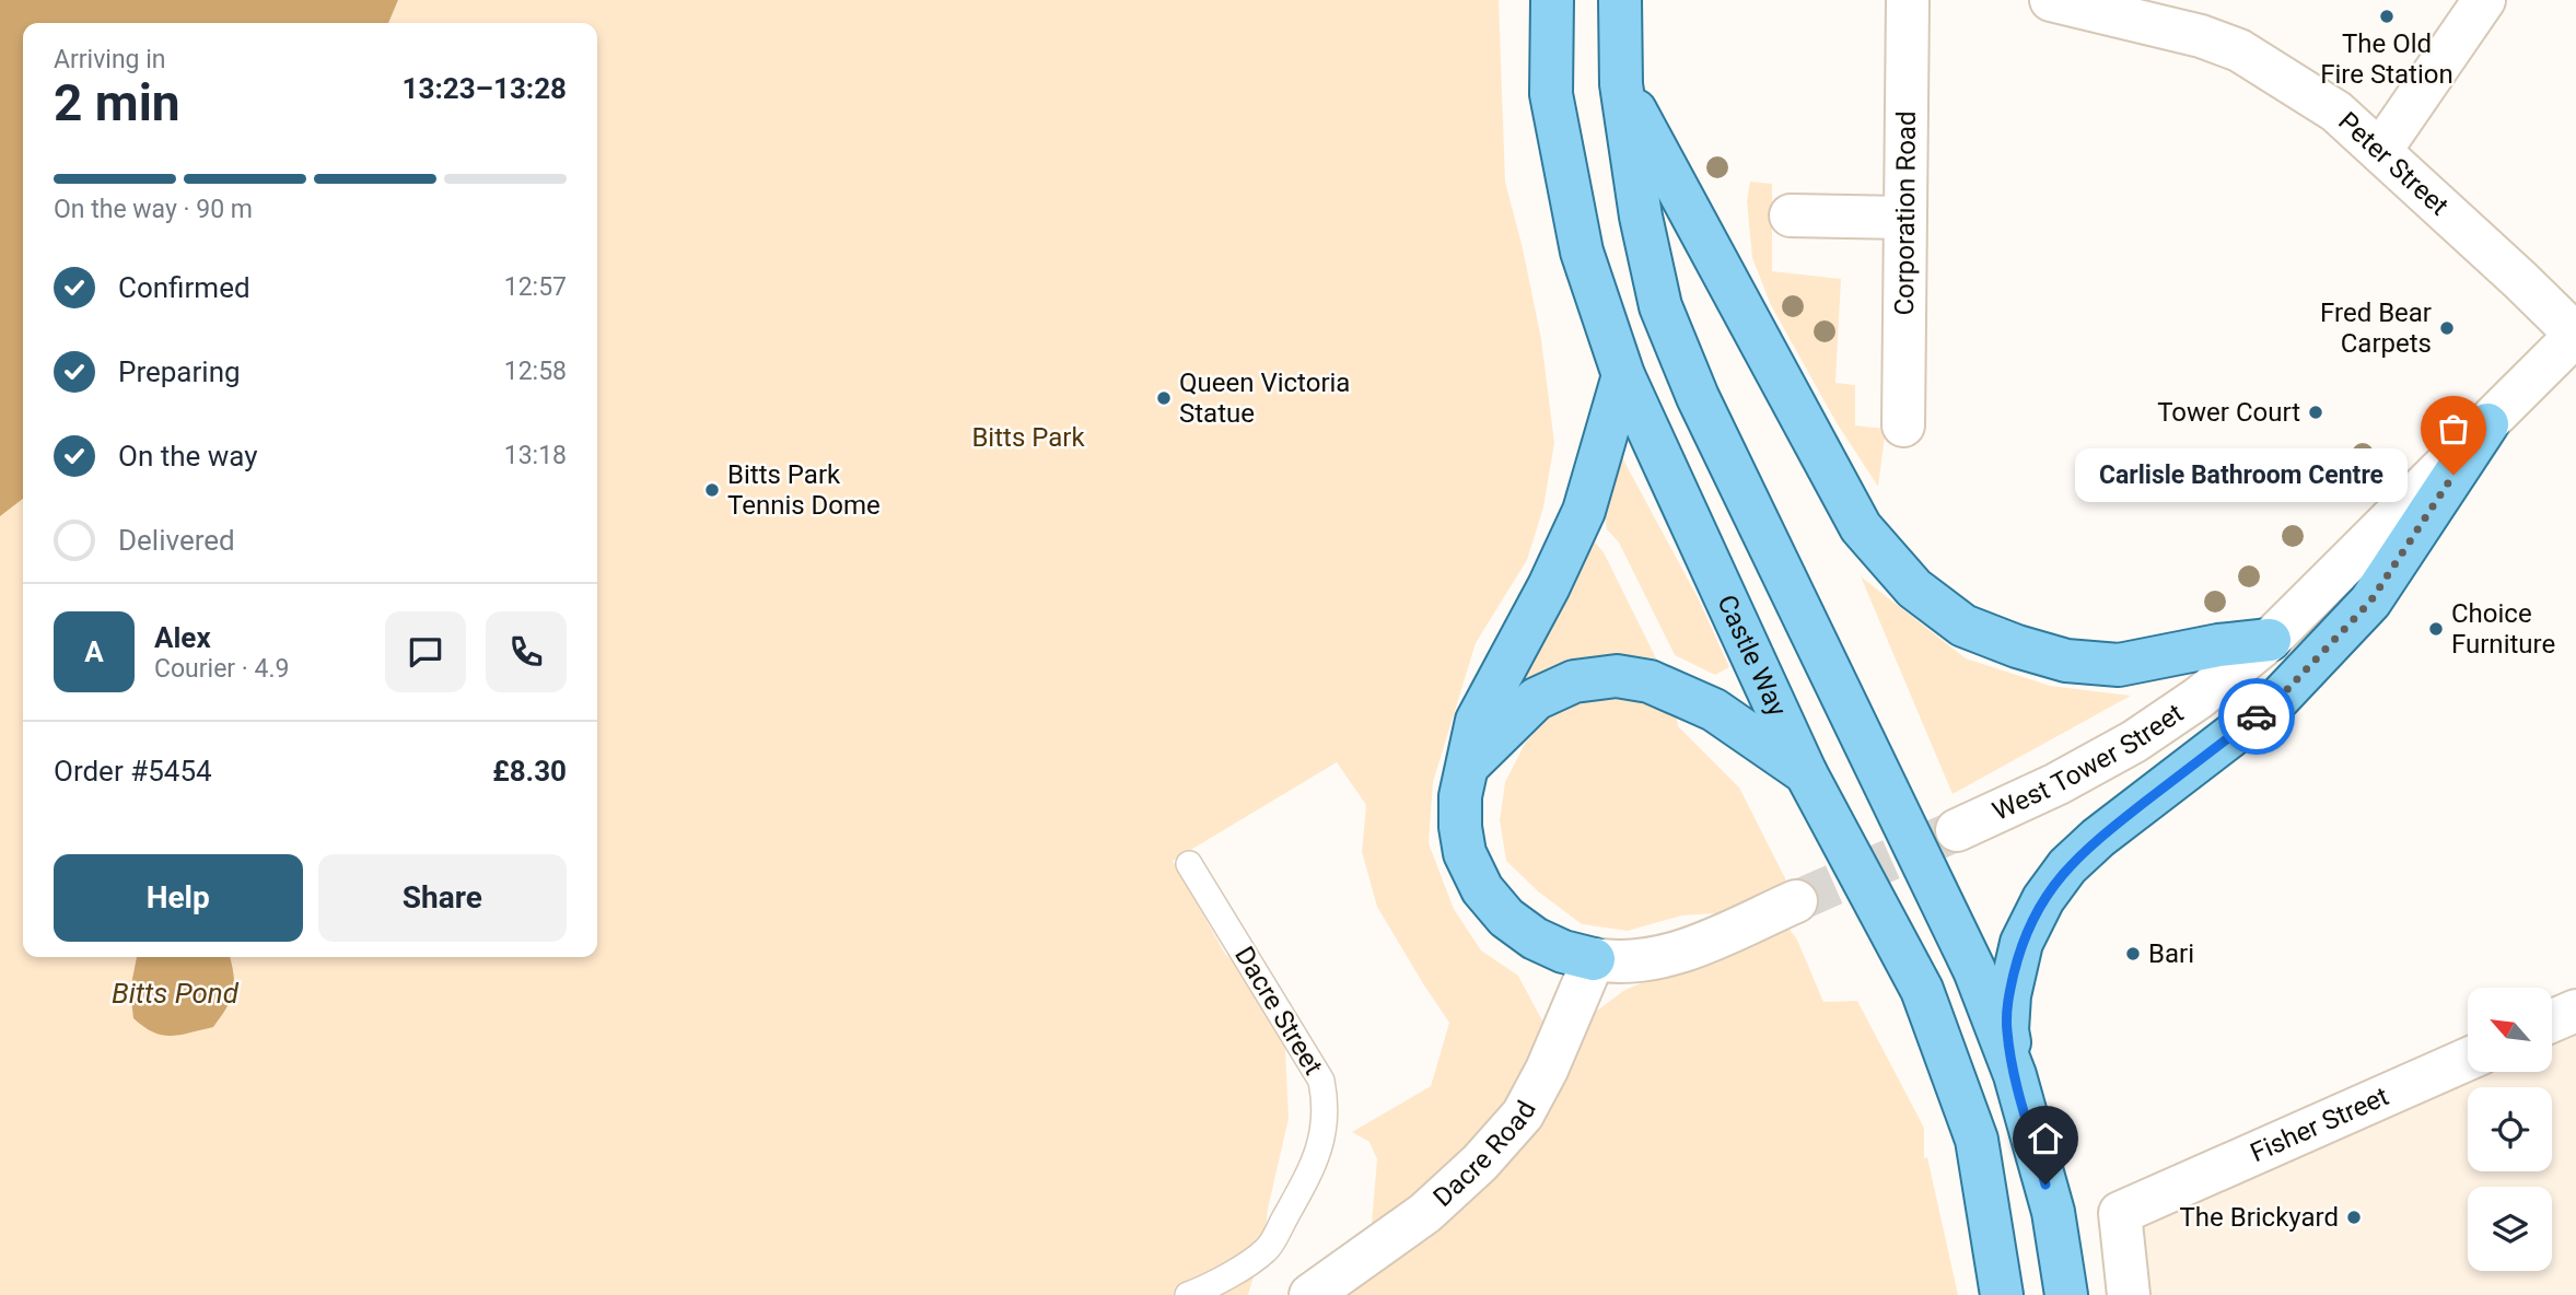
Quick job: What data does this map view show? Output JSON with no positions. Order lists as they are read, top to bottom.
{
  "streets": {
    "main road": ["Castle Way"],
    "street": [
      "Peter Street",
      "Corporation Road",
      "West Tower Street",
      "Fisher Street",
      "Dacre Road"
    ],
    "lane": ["Dacre Street"]
  },
  "crossings": [
    ["Peter Street", "West Tower Street"]
  ],
  "water": ["Bitts Pond"],
  "parks": ["Bitts Park"],
  "places": [
    "The Old Fire Station",
    "Fred Bear Carpets",
    "Queen Victoria Statue",
    "Tower Court",
    "Carlisle Bathroom Centre",
    "Bitts Park Tennis Dome",
    "Choice Furniture",
    "Bari",
    "The Brickyard"
  ],
  "north": "top left",
  "page": {
    "heading": ["2 min", "Arriving in", "13:23–13:28"],
    "panel": [
      "Alex",
      "Courier · 4.9",
      "Order #5454",
      "£8.30"
    ],
    "bar": "On the way · 90 m",
    "list": [
      ["Confirmed", "12:57"],
      ["Preparing", "12:58"],
      ["On the way", "13:18"],
      "Delivered"
    ],
    "bubble": "Carlisle Bathroom Centre",
    "round": "A",
    "buttons": ["Help", "Share"]
  }
}
